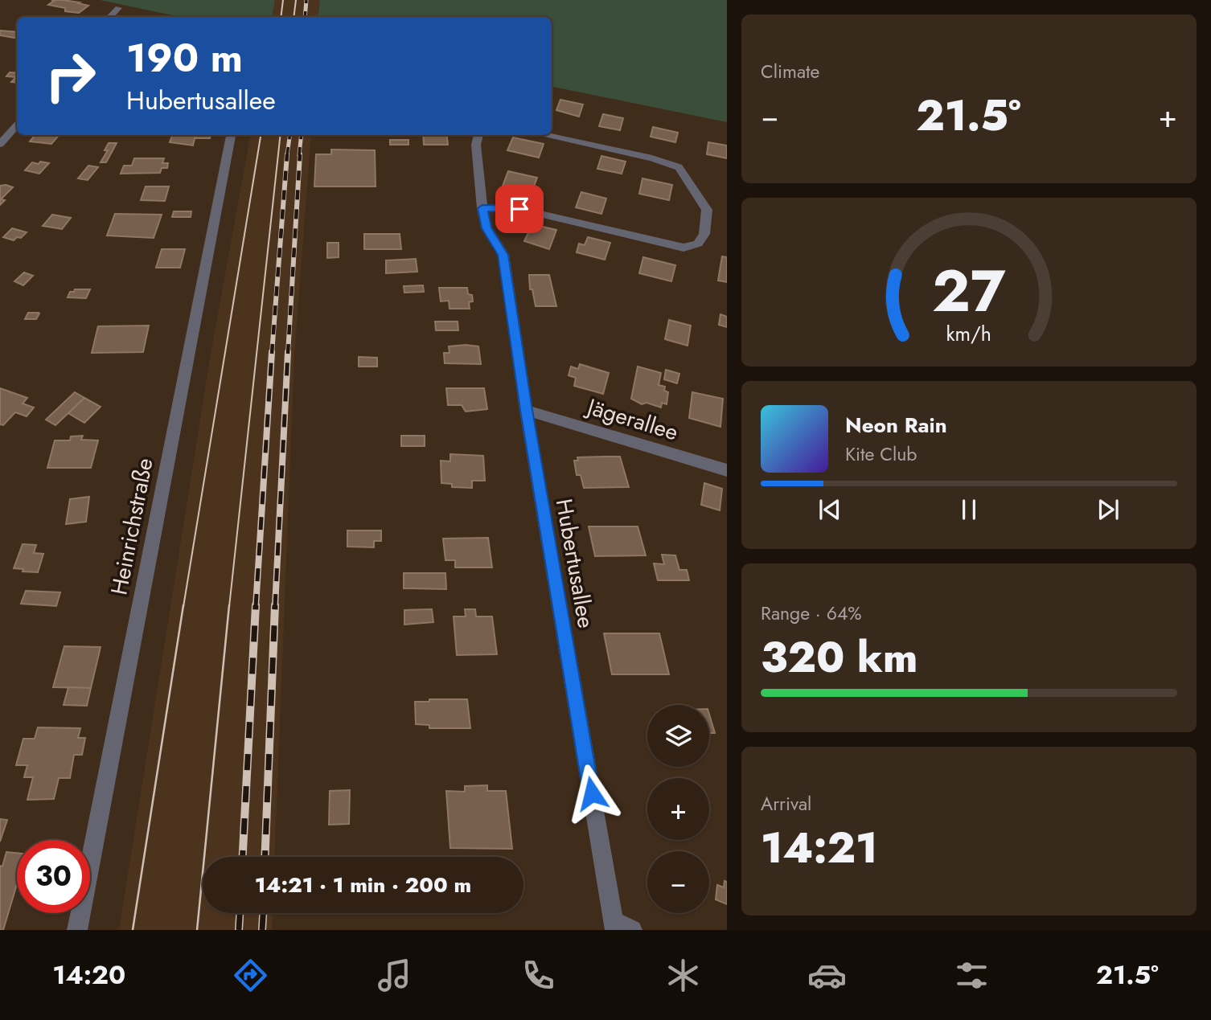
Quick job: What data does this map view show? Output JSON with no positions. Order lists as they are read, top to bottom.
{
  "streets": {
    "street": ["Jägerallee", "Heinrichstraße", "Hubertusallee"]
  },
  "crossings": [
    ["Jägerallee", "Hubertusallee"]
  ],
  "page": {
    "tile": [
      "Climate",
      ["Range · 64%", "320 km"],
      ["Arrival", "14:21"]
    ],
    "turn": ["190 m", "Hubertusallee"],
    "heat": ["−", "21.5°", "+"],
    "song": ["Neon Rain", "Kite Club"],
    "map_buttons": ["+", "−"],
    "limit": "30",
    "trip": "14:21 · 1 min · 200 m",
    "tabs": ["14:20", "21.5°"],
    "gauge": ["27", "km/h"]
  }
}
